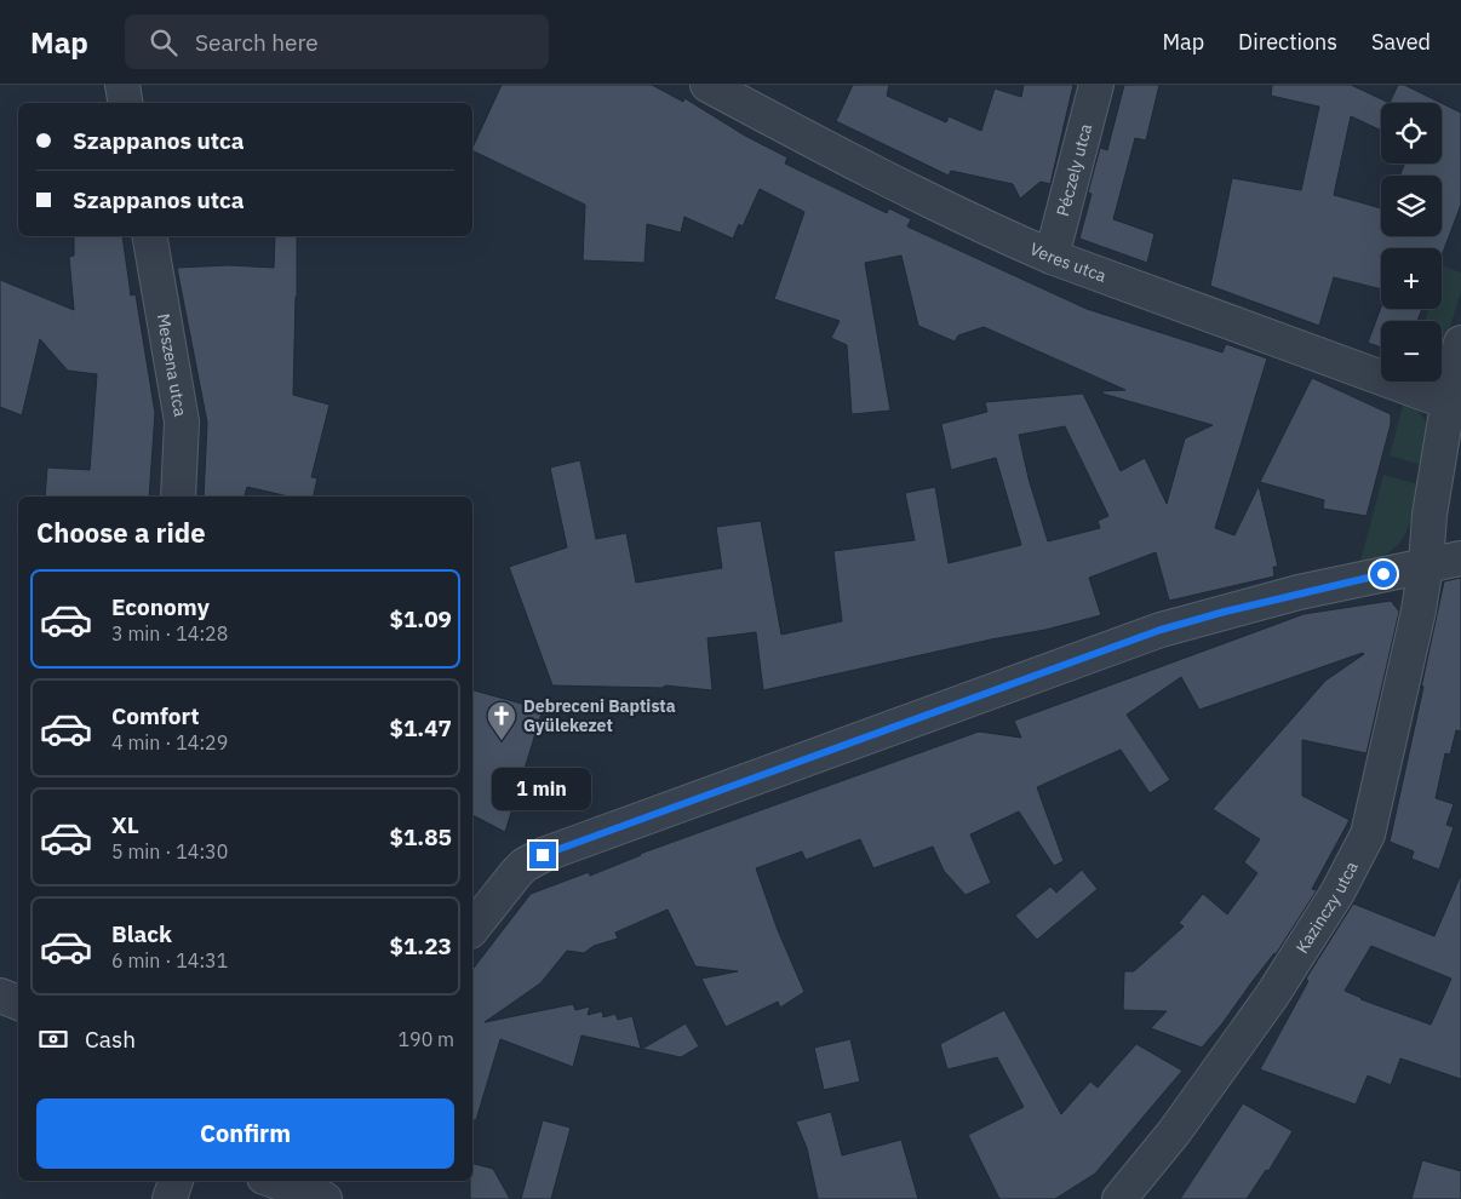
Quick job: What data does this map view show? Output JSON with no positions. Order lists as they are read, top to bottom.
{
  "streets": {
    "street": [
      "Péczely utca",
      "Veres utca",
      "Meszena utca",
      "Kazinczy utca"
    ]
  },
  "crossings": [
    ["Péczely utca", "Veres utca"],
    ["Veres utca", "Kazinczy utca"]
  ],
  "places": {
    "church": ["Debreceni Baptista Gyülekezet"]
  },
  "page": {
    "header": "Map",
    "search": "Search here",
    "nav": ["Map", "Directions", "Saved"],
    "map_buttons": ["+", "−"],
    "banner": ["Szappanos utca", "Szappanos utca"],
    "heading": "Choose a ride",
    "list": [
      {
        "name": "Economy",
        "note": "3 min · 14:28",
        "value": "$1.09"
      },
      {
        "name": "Comfort",
        "note": "4 min · 14:29",
        "value": "$1.47"
      },
      {
        "name": "XL",
        "note": "5 min · 14:30",
        "value": "$1.85"
      },
      {
        "name": "Black",
        "note": "6 min · 14:31",
        "value": "$1.23"
      }
    ],
    "bubble": "1 min",
    "pay": ["Cash", "190 m"],
    "buttons": "Confirm"
  }
}
